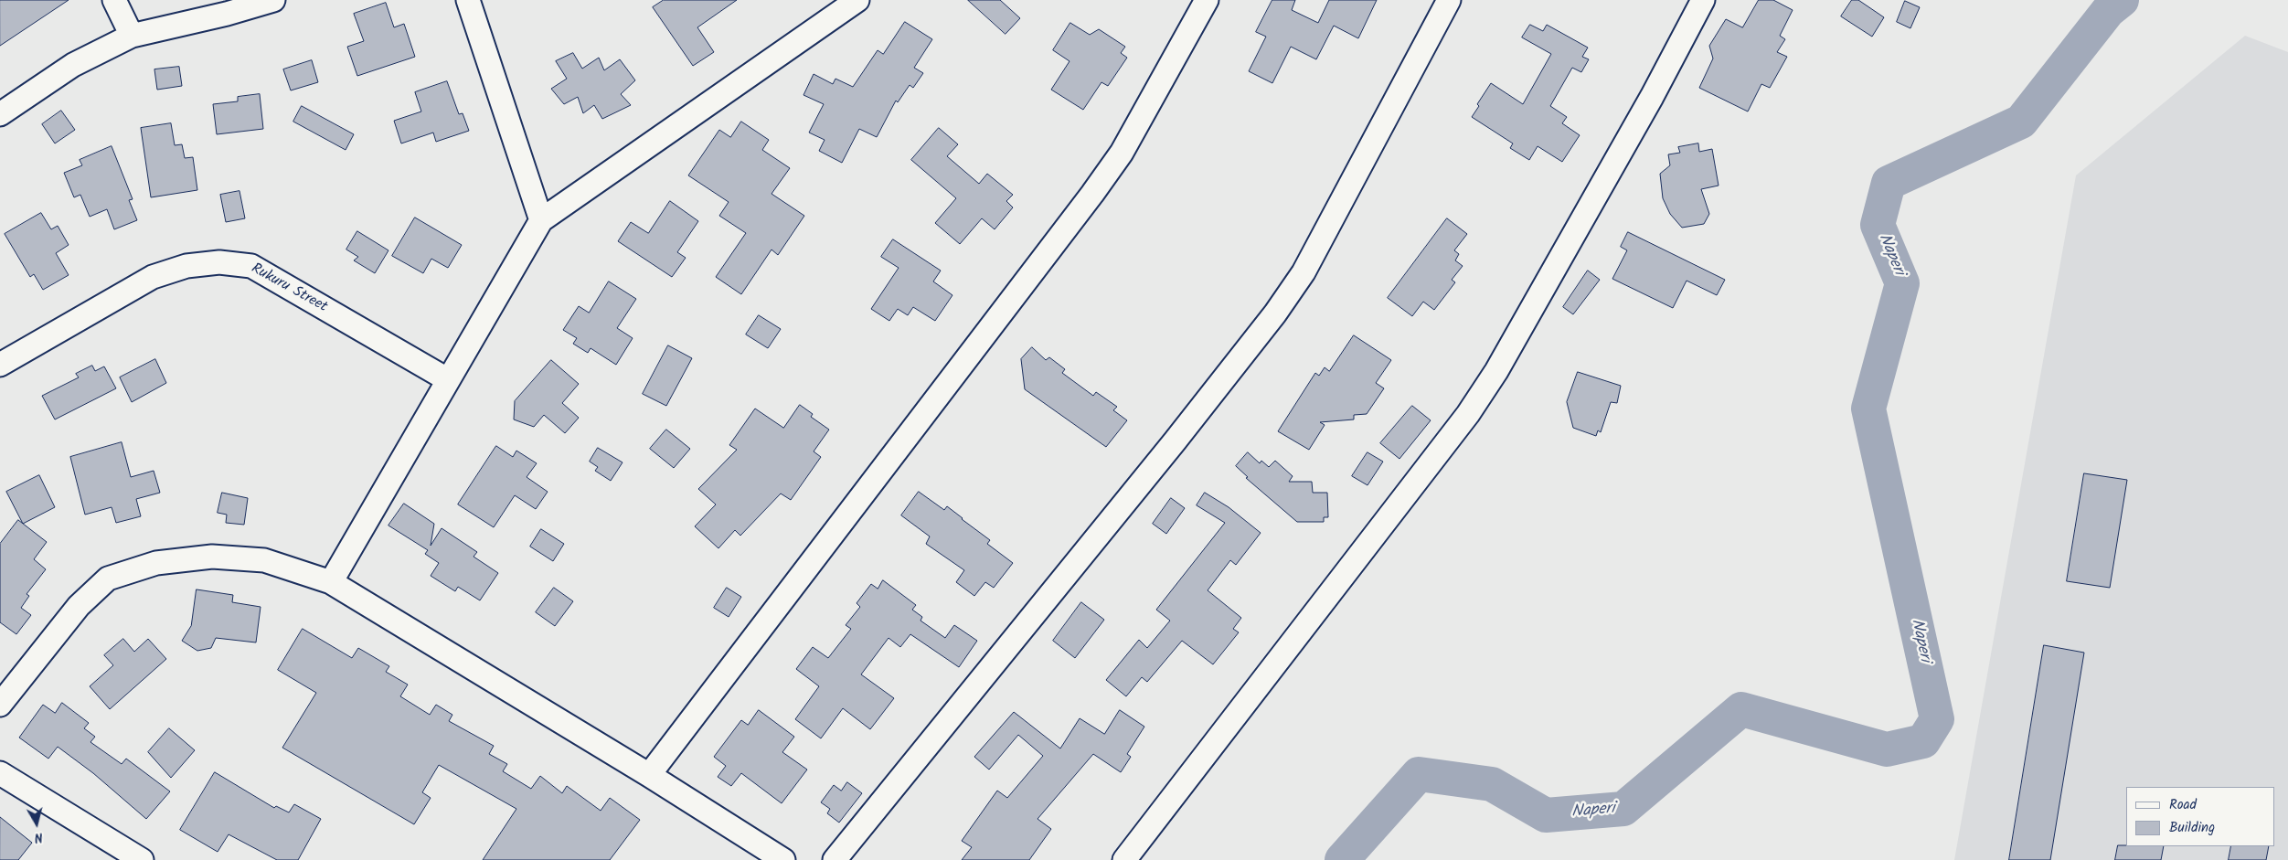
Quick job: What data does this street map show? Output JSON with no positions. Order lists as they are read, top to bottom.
{
  "streets": {
    "street": ["Rukuru Street"]
  },
  "water": ["Naperi"],
  "legend": ["Road", "Building"],
  "north": "bottom"
}
